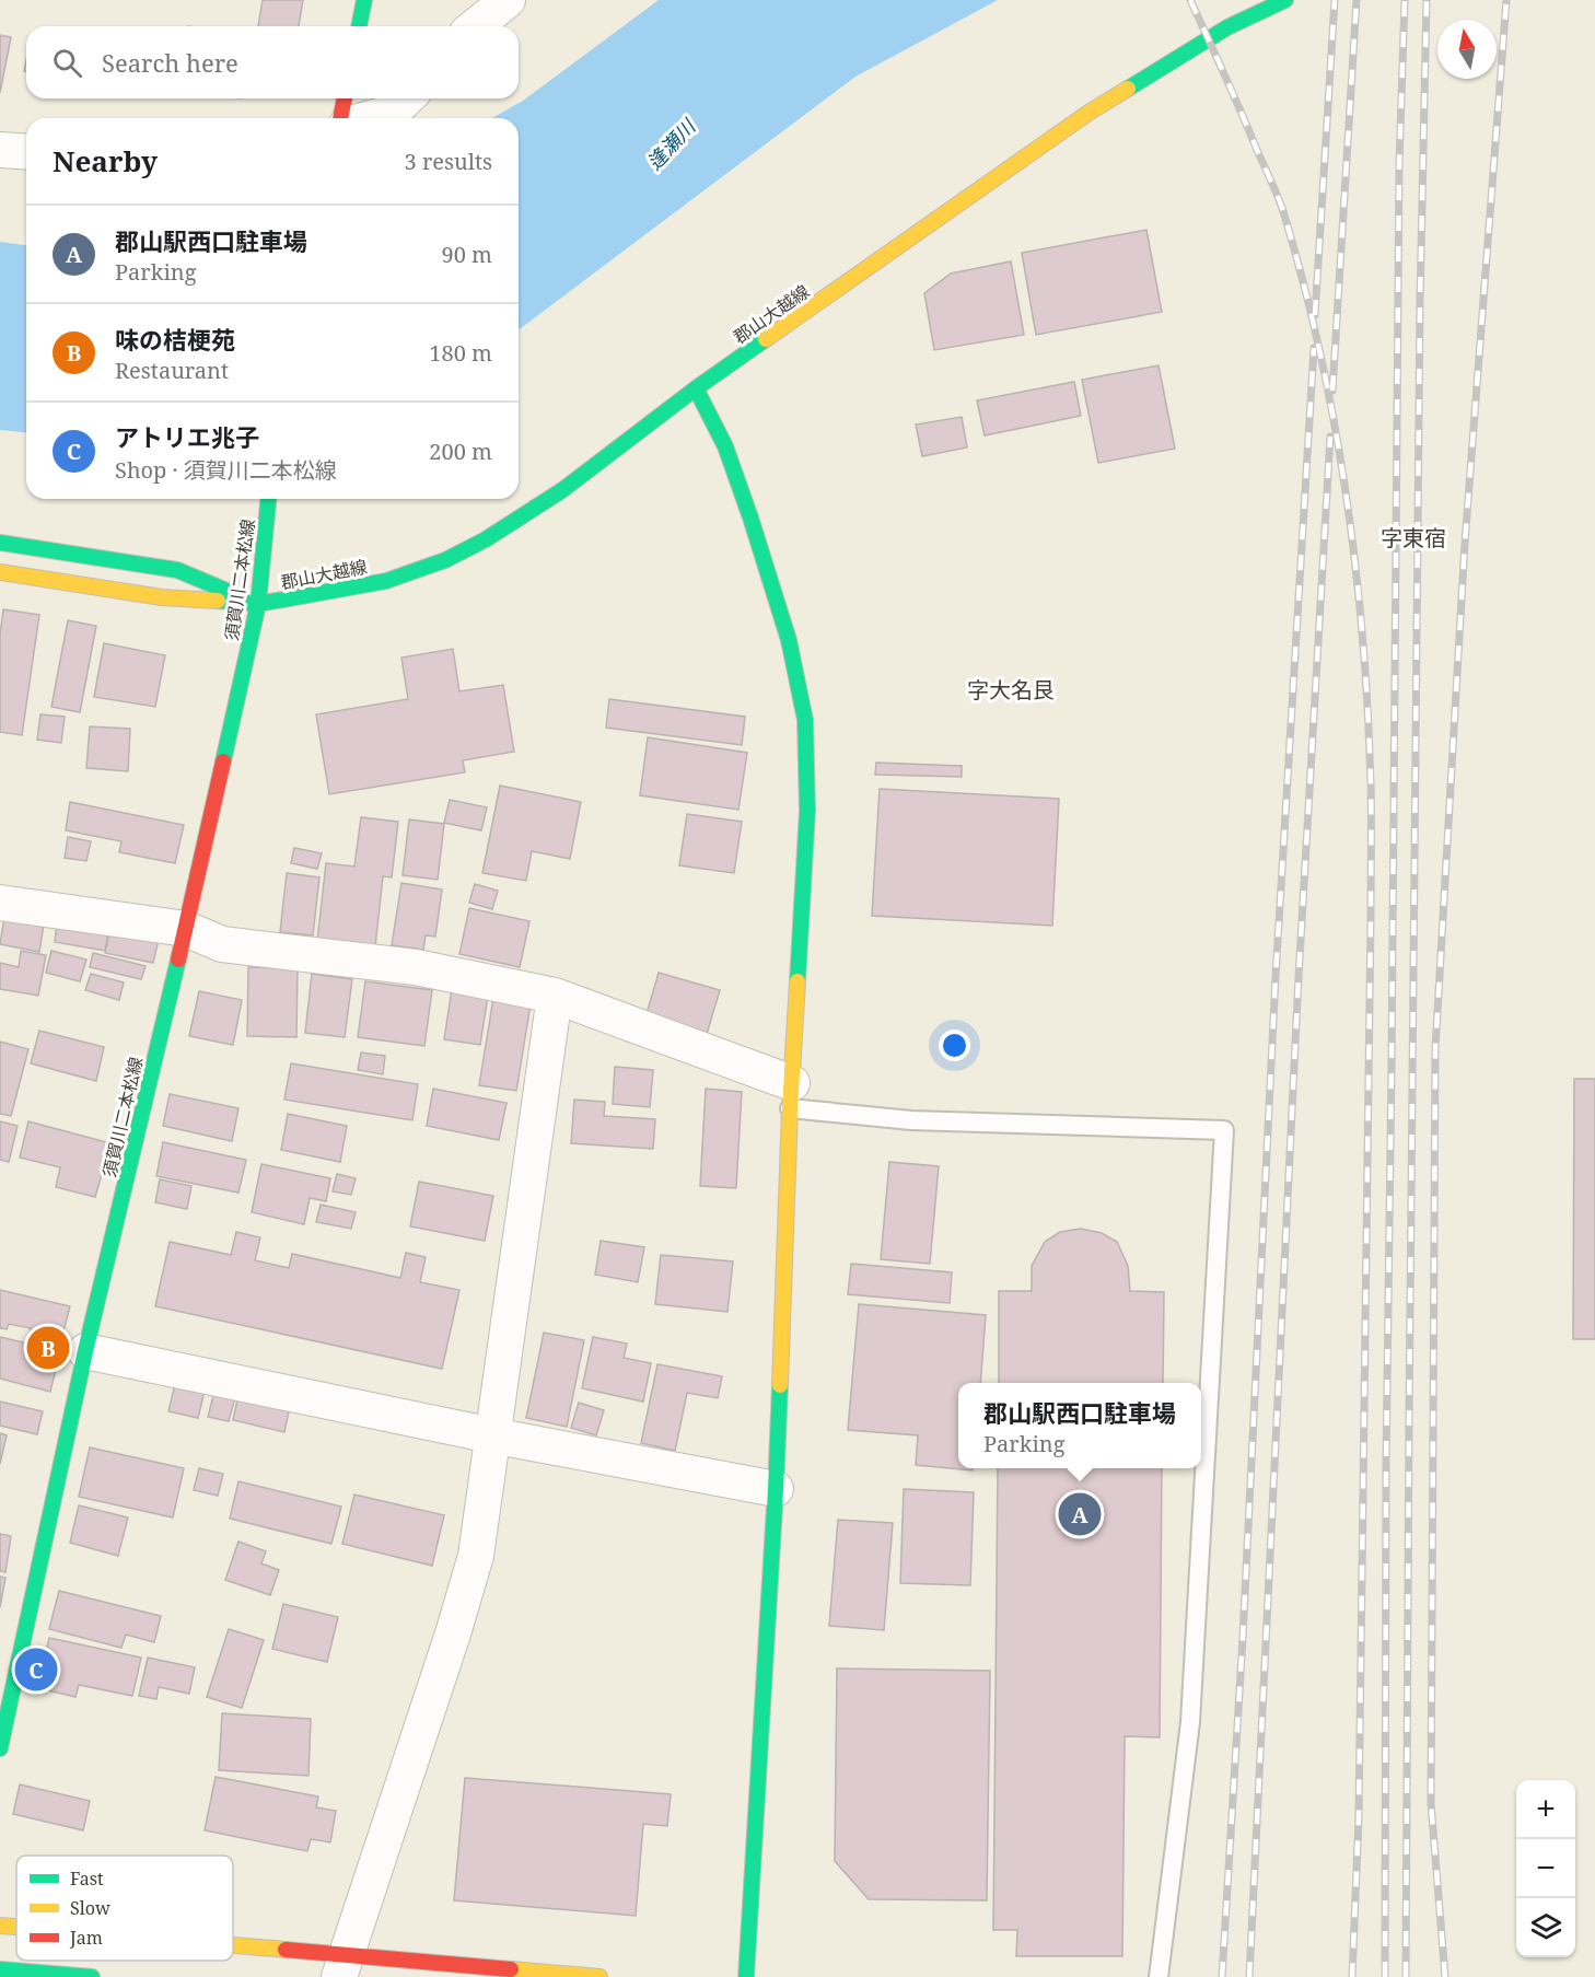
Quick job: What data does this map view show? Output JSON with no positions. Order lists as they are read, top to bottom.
{
  "streets": {
    "main road": ["郡山大越線", "須賀川二本松線"]
  },
  "crossings": [
    ["郡山大越線", "須賀川二本松線"]
  ],
  "districts": ["字東宿", "字大名艮"],
  "water": ["逢瀬川"],
  "legend": ["Fast", "Slow", "Jam"],
  "north": "top",
  "page": {
    "search": "Search here",
    "heading": ["Nearby", "3 results"],
    "list": [
      {
        "mark": "A",
        "name": "郡山駅西口駐車場",
        "note": "Parking",
        "value": "90 m"
      },
      {
        "mark": "B",
        "name": "味の桔梗苑",
        "note": "Restaurant",
        "value": "180 m"
      },
      {
        "mark": "C",
        "name": "アトリエ兆子",
        "note": "Shop · 須賀川二本松線",
        "value": "200 m"
      }
    ],
    "pins": ["B", "A", "C"],
    "popup": ["郡山駅西口駐車場", "Parking"],
    "map_buttons": ["+", "−"]
  }
}
